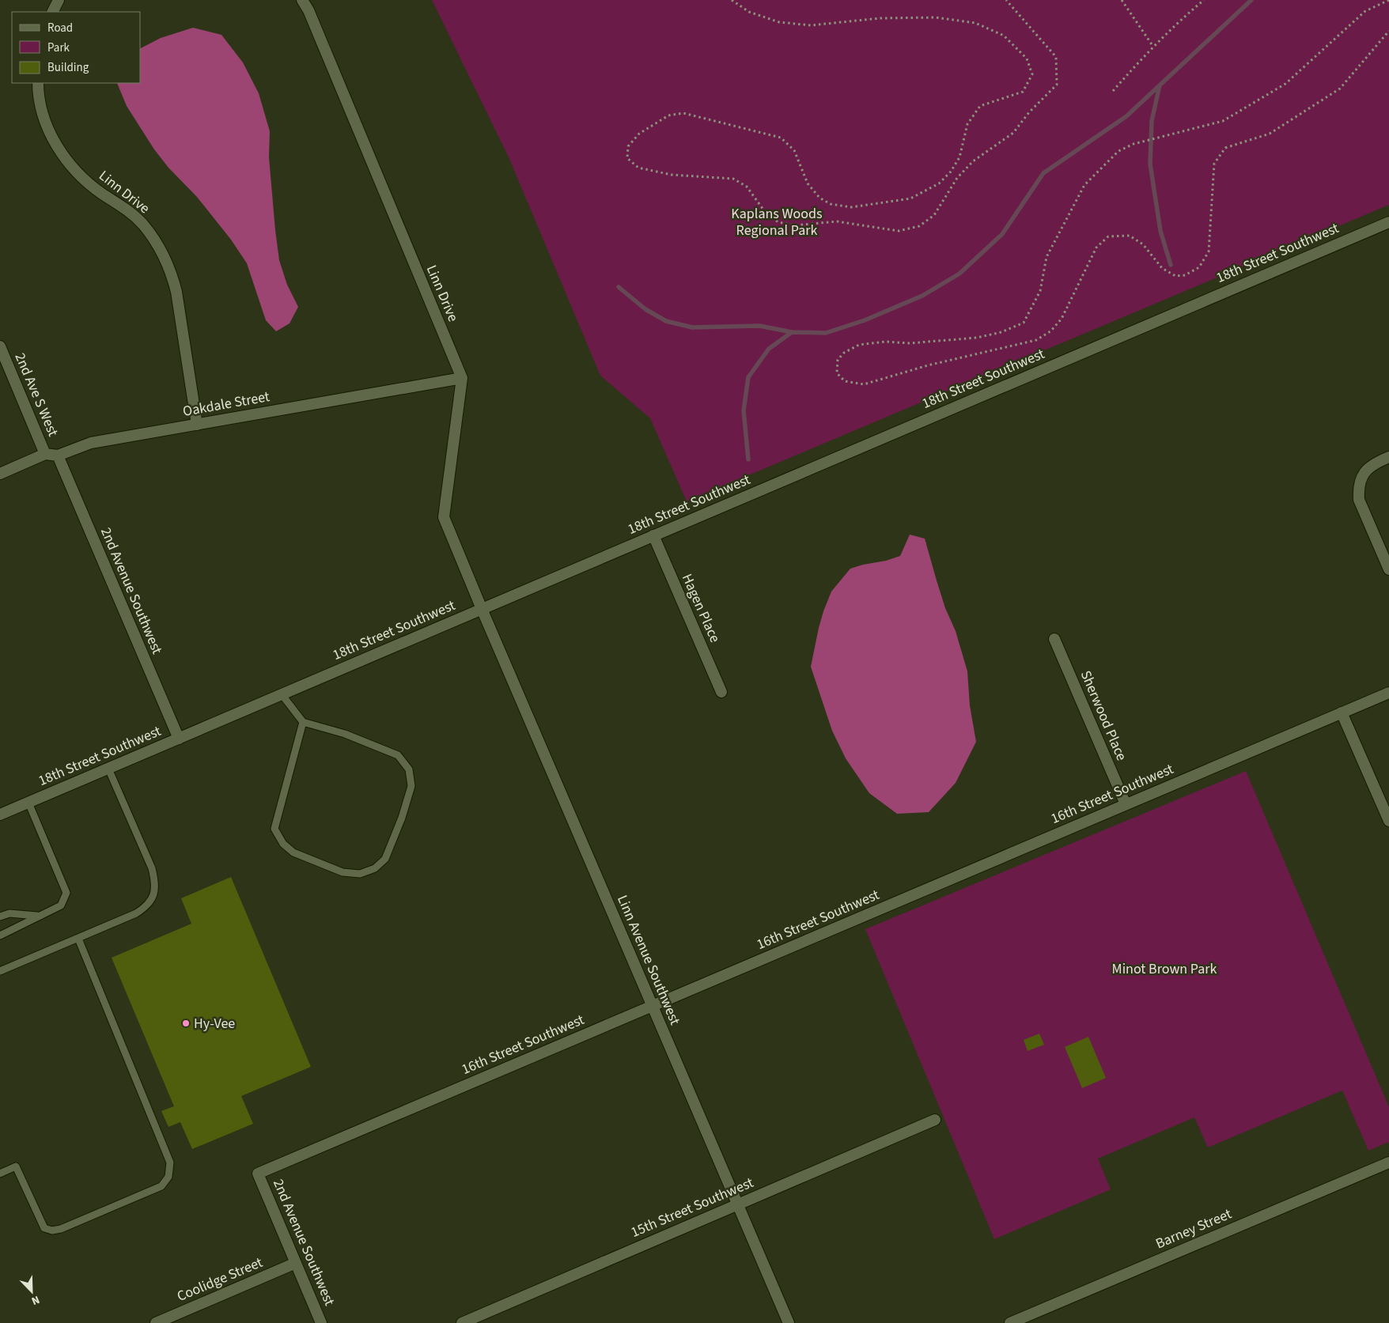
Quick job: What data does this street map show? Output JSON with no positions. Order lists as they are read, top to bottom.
{
  "streets": {
    "street": [
      "Linn Drive",
      "18th Street Southwest",
      "2nd Ave S West",
      "Oakdale Street",
      "2nd Avenue Southwest",
      "Hagen Place",
      "Sherwood Place",
      "16th Street Southwest",
      "Linn Avenue Southwest",
      "15th Street Southwest",
      "Barney Street",
      "Coolidge Street"
    ]
  },
  "crossings": [
    ["Linn Drive", "Oakdale Street"],
    ["18th Street Southwest", "2nd Avenue Southwest"],
    ["18th Street Southwest", "Hagen Place"],
    ["18th Street Southwest", "Linn Avenue Southwest"],
    ["2nd Ave S West", "Oakdale Street"],
    ["Oakdale Street", "2nd Avenue Southwest"],
    ["2nd Avenue Southwest", "16th Street Southwest"],
    ["2nd Avenue Southwest", "Coolidge Street"],
    ["Sherwood Place", "16th Street Southwest"],
    ["16th Street Southwest", "Linn Avenue Southwest"],
    ["Linn Avenue Southwest", "15th Street Southwest"]
  ],
  "parks": ["Kaplans Woods Regional Park", "Minot Brown Park"],
  "places": ["Hy-Vee"],
  "legend": ["Road", "Park", "Building"],
  "north": "bottom right"
}
